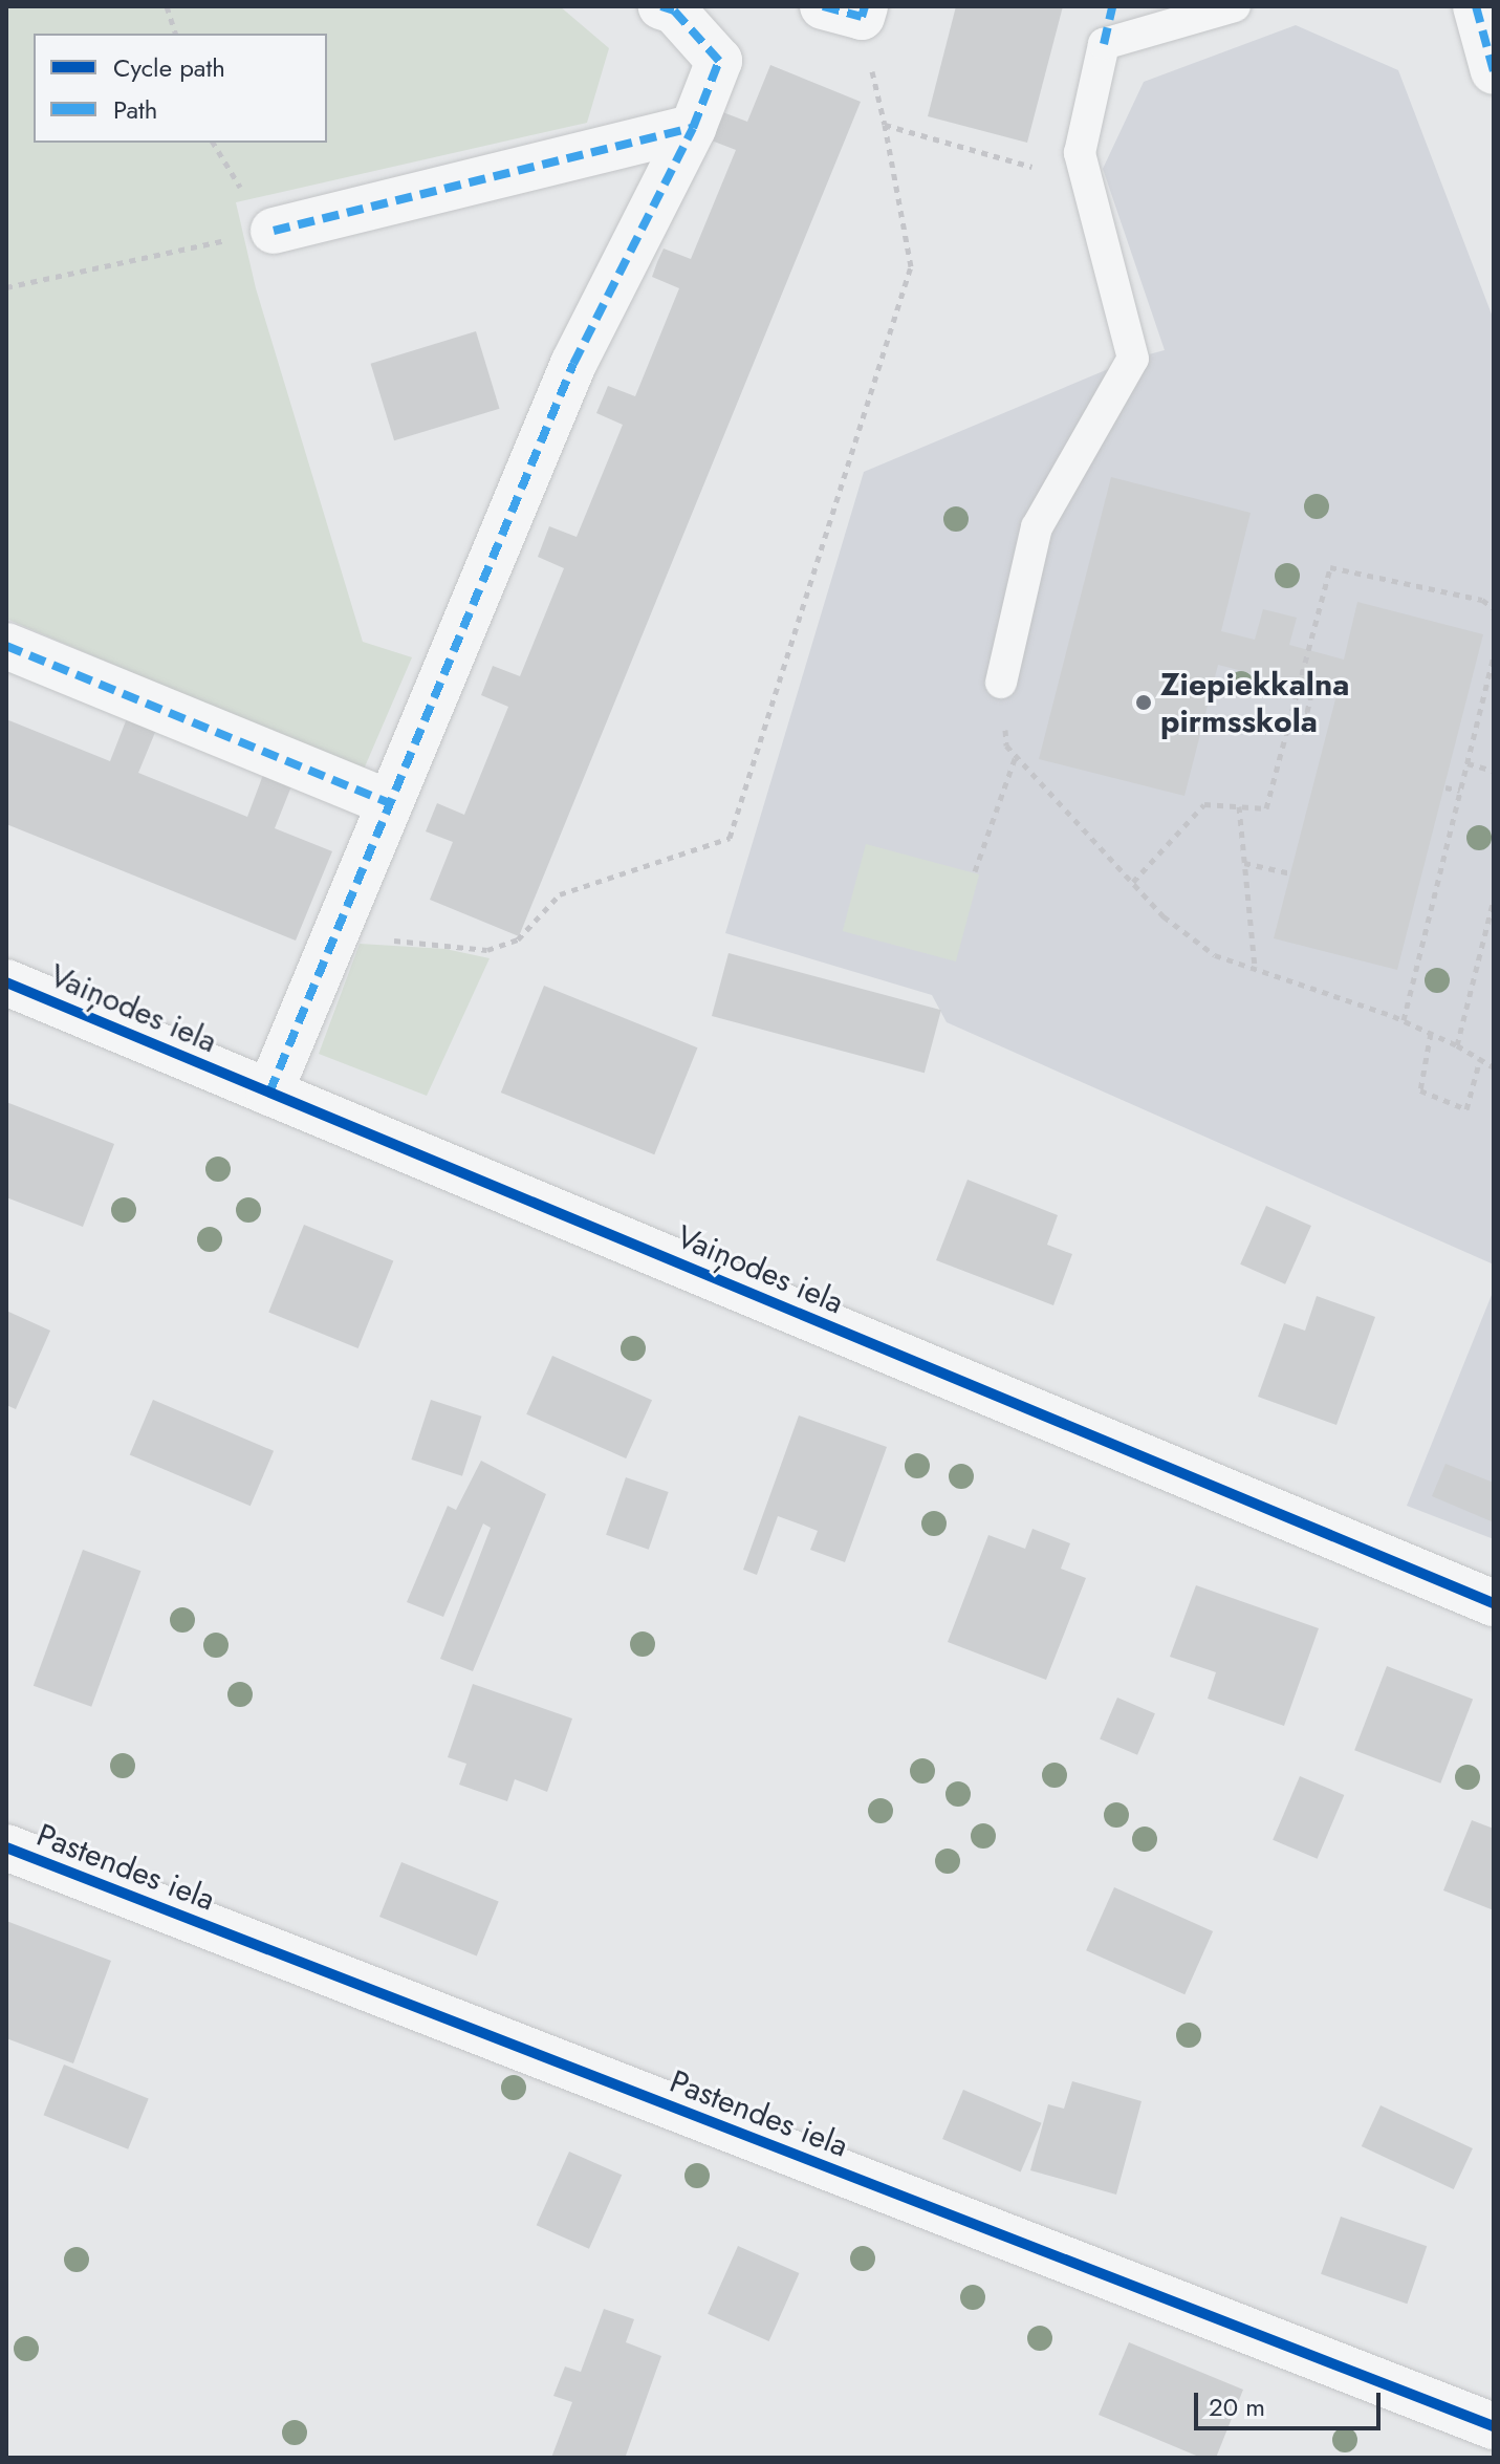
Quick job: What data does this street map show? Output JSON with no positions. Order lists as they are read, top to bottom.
{
  "streets": {
    "street": ["Vaiņodes iela", "Pastendes iela"]
  },
  "places": ["Ziepiekkalna pirmsskola"],
  "legend": ["Cycle path", "Path"],
  "scale_bar": "20 m"
}
